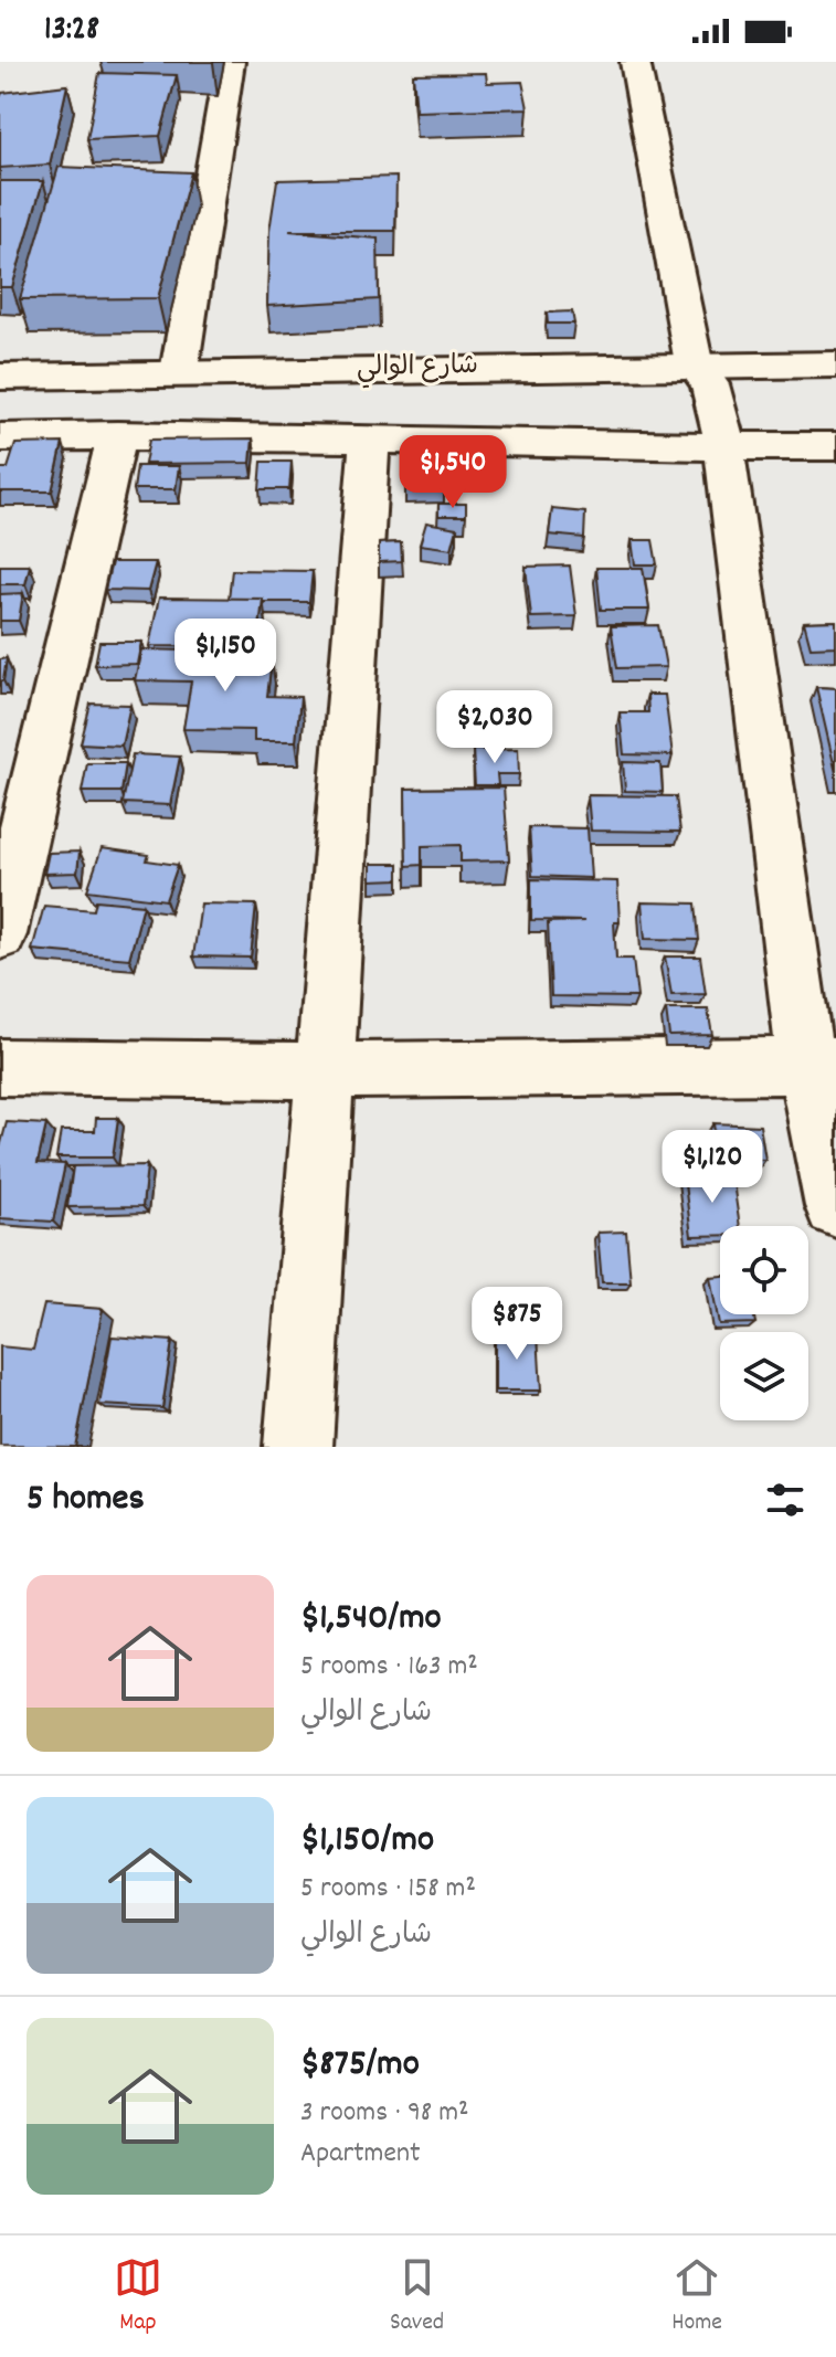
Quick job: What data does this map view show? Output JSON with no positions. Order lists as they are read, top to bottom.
{
  "streets": {
    "street": ["شارع الوالي"]
  },
  "page": {
    "status": "13:28",
    "price": [
      "$1,540",
      "$1,150",
      "$2,030",
      "$1,120",
      "$875"
    ],
    "heading": "5 homes",
    "list": [
      {
        "name": "$1,540/mo",
        "note": "5 rooms · 163 m² · شارع الوالي"
      },
      {
        "name": "$1,150/mo",
        "note": "5 rooms · 158 m² · شارع الوالي"
      },
      {
        "name": "$875/mo",
        "note": "3 rooms · 98 m² · Apartment"
      }
    ],
    "tabs": ["Map", "Saved", "Home"]
  }
}
